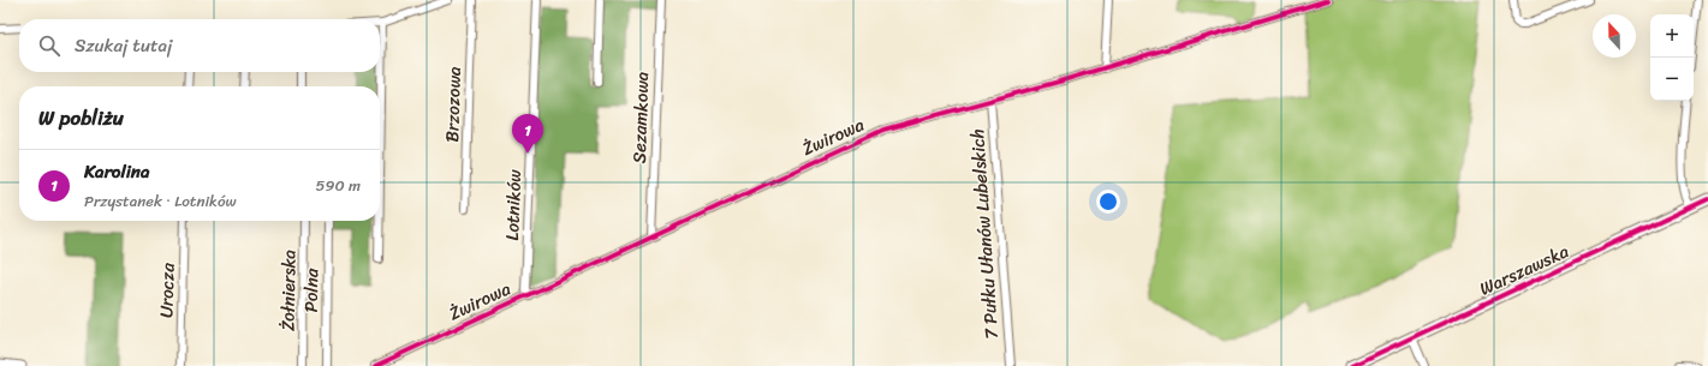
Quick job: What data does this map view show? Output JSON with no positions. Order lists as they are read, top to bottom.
{
  "streets": {
    "main road": ["Warszawska"],
    "street": [
      "Brzozowa",
      "Sezamkowa",
      "Żwirowa",
      "Lotników",
      "7 Pułku Ułanów Lubelskich",
      "Urocza",
      "Żołnierska",
      "Polna"
    ]
  },
  "crossings": [
    ["Sezamkowa", "Żwirowa"],
    ["Żwirowa", "Lotników"],
    ["Żwirowa", "7 Pułku Ułanów Lubelskich"]
  ],
  "north": "top",
  "page": {
    "map_buttons": ["+", "−"],
    "search": "Szukaj tutaj",
    "heading": "W pobliżu",
    "pins": "1",
    "list": [
      {
        "mark": "1",
        "name": "Karolina",
        "note": "Przystanek · Lotników",
        "value": "590 m"
      }
    ]
  }
}
